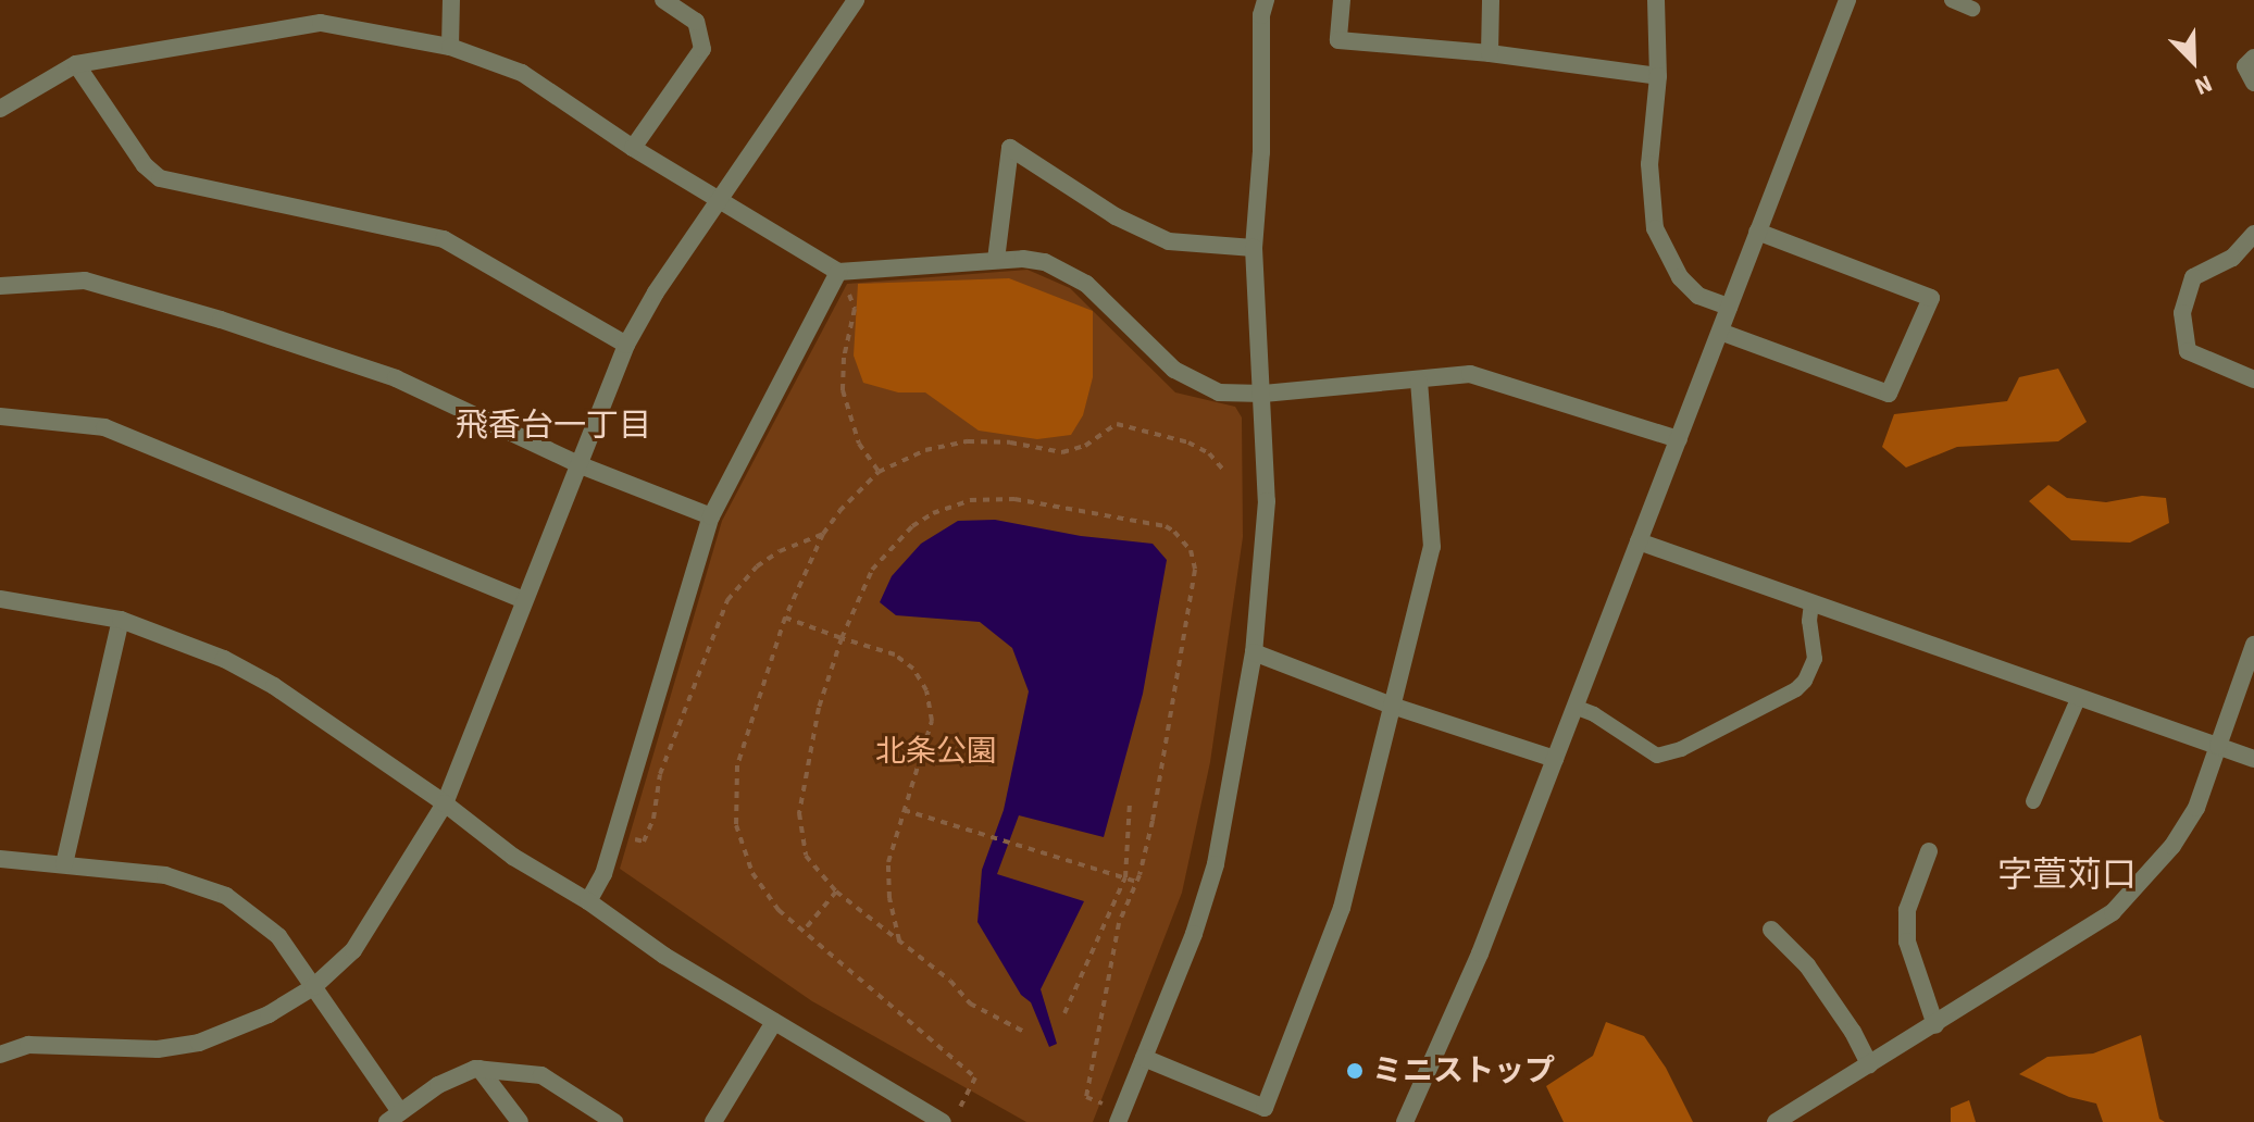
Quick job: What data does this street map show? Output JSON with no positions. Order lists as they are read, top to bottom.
{
  "districts": ["飛香台一丁目", "字萱苅口"],
  "parks": ["北条公園"],
  "places": ["ミニストップ"],
  "north": "bottom right"
}
